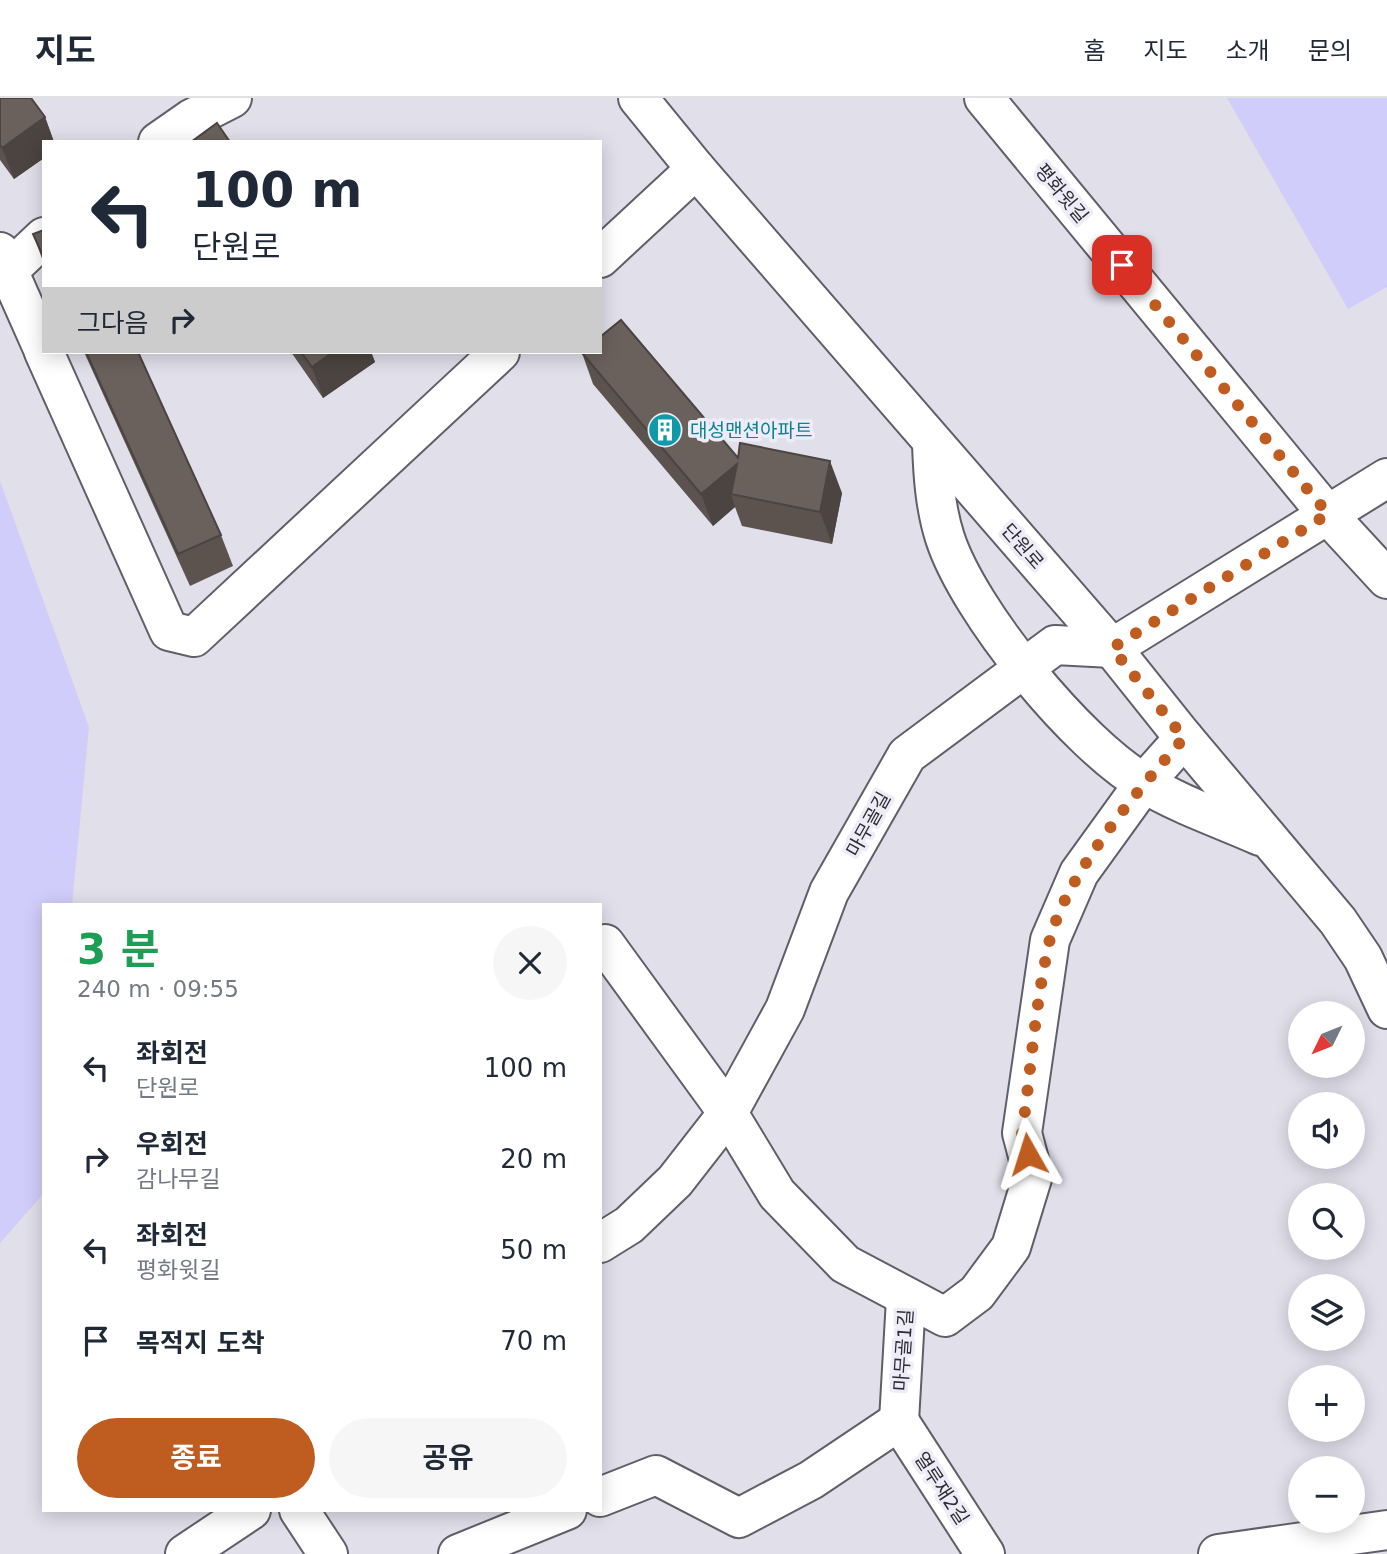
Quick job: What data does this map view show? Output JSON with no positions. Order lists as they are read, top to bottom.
{
  "streets": {
    "street": [
      "평화윗길",
      "단원로",
      "마무골길",
      "마무골1길",
      "열루재2길"
    ]
  },
  "crossings": [
    ["단원로", "마무골길"],
    ["단원로", "마무골1길"],
    ["마무골1길", "열루재2길"]
  ],
  "places": {
    "building": ["대성맨션아파트"]
  },
  "north": "bottom left",
  "page": {
    "header": "지도",
    "nav": [
      "홈",
      "지도",
      "소개",
      "문의"
    ],
    "turn": ["100 m", "단원로"],
    "then": "그다음",
    "heading": ["3 분", "240 m · 09:55"],
    "map_buttons": ["+", "−"],
    "list": [
      {
        "name": "좌회전",
        "note": "단원로",
        "value": "100 m"
      },
      {
        "name": "우회전",
        "note": "감나무길",
        "value": "20 m"
      },
      {
        "name": "좌회전",
        "note": "평화윗길",
        "value": "50 m"
      },
      {
        "name": "목적지 도착",
        "value": "70 m"
      }
    ],
    "buttons": ["종료", "공유"]
  }
}
